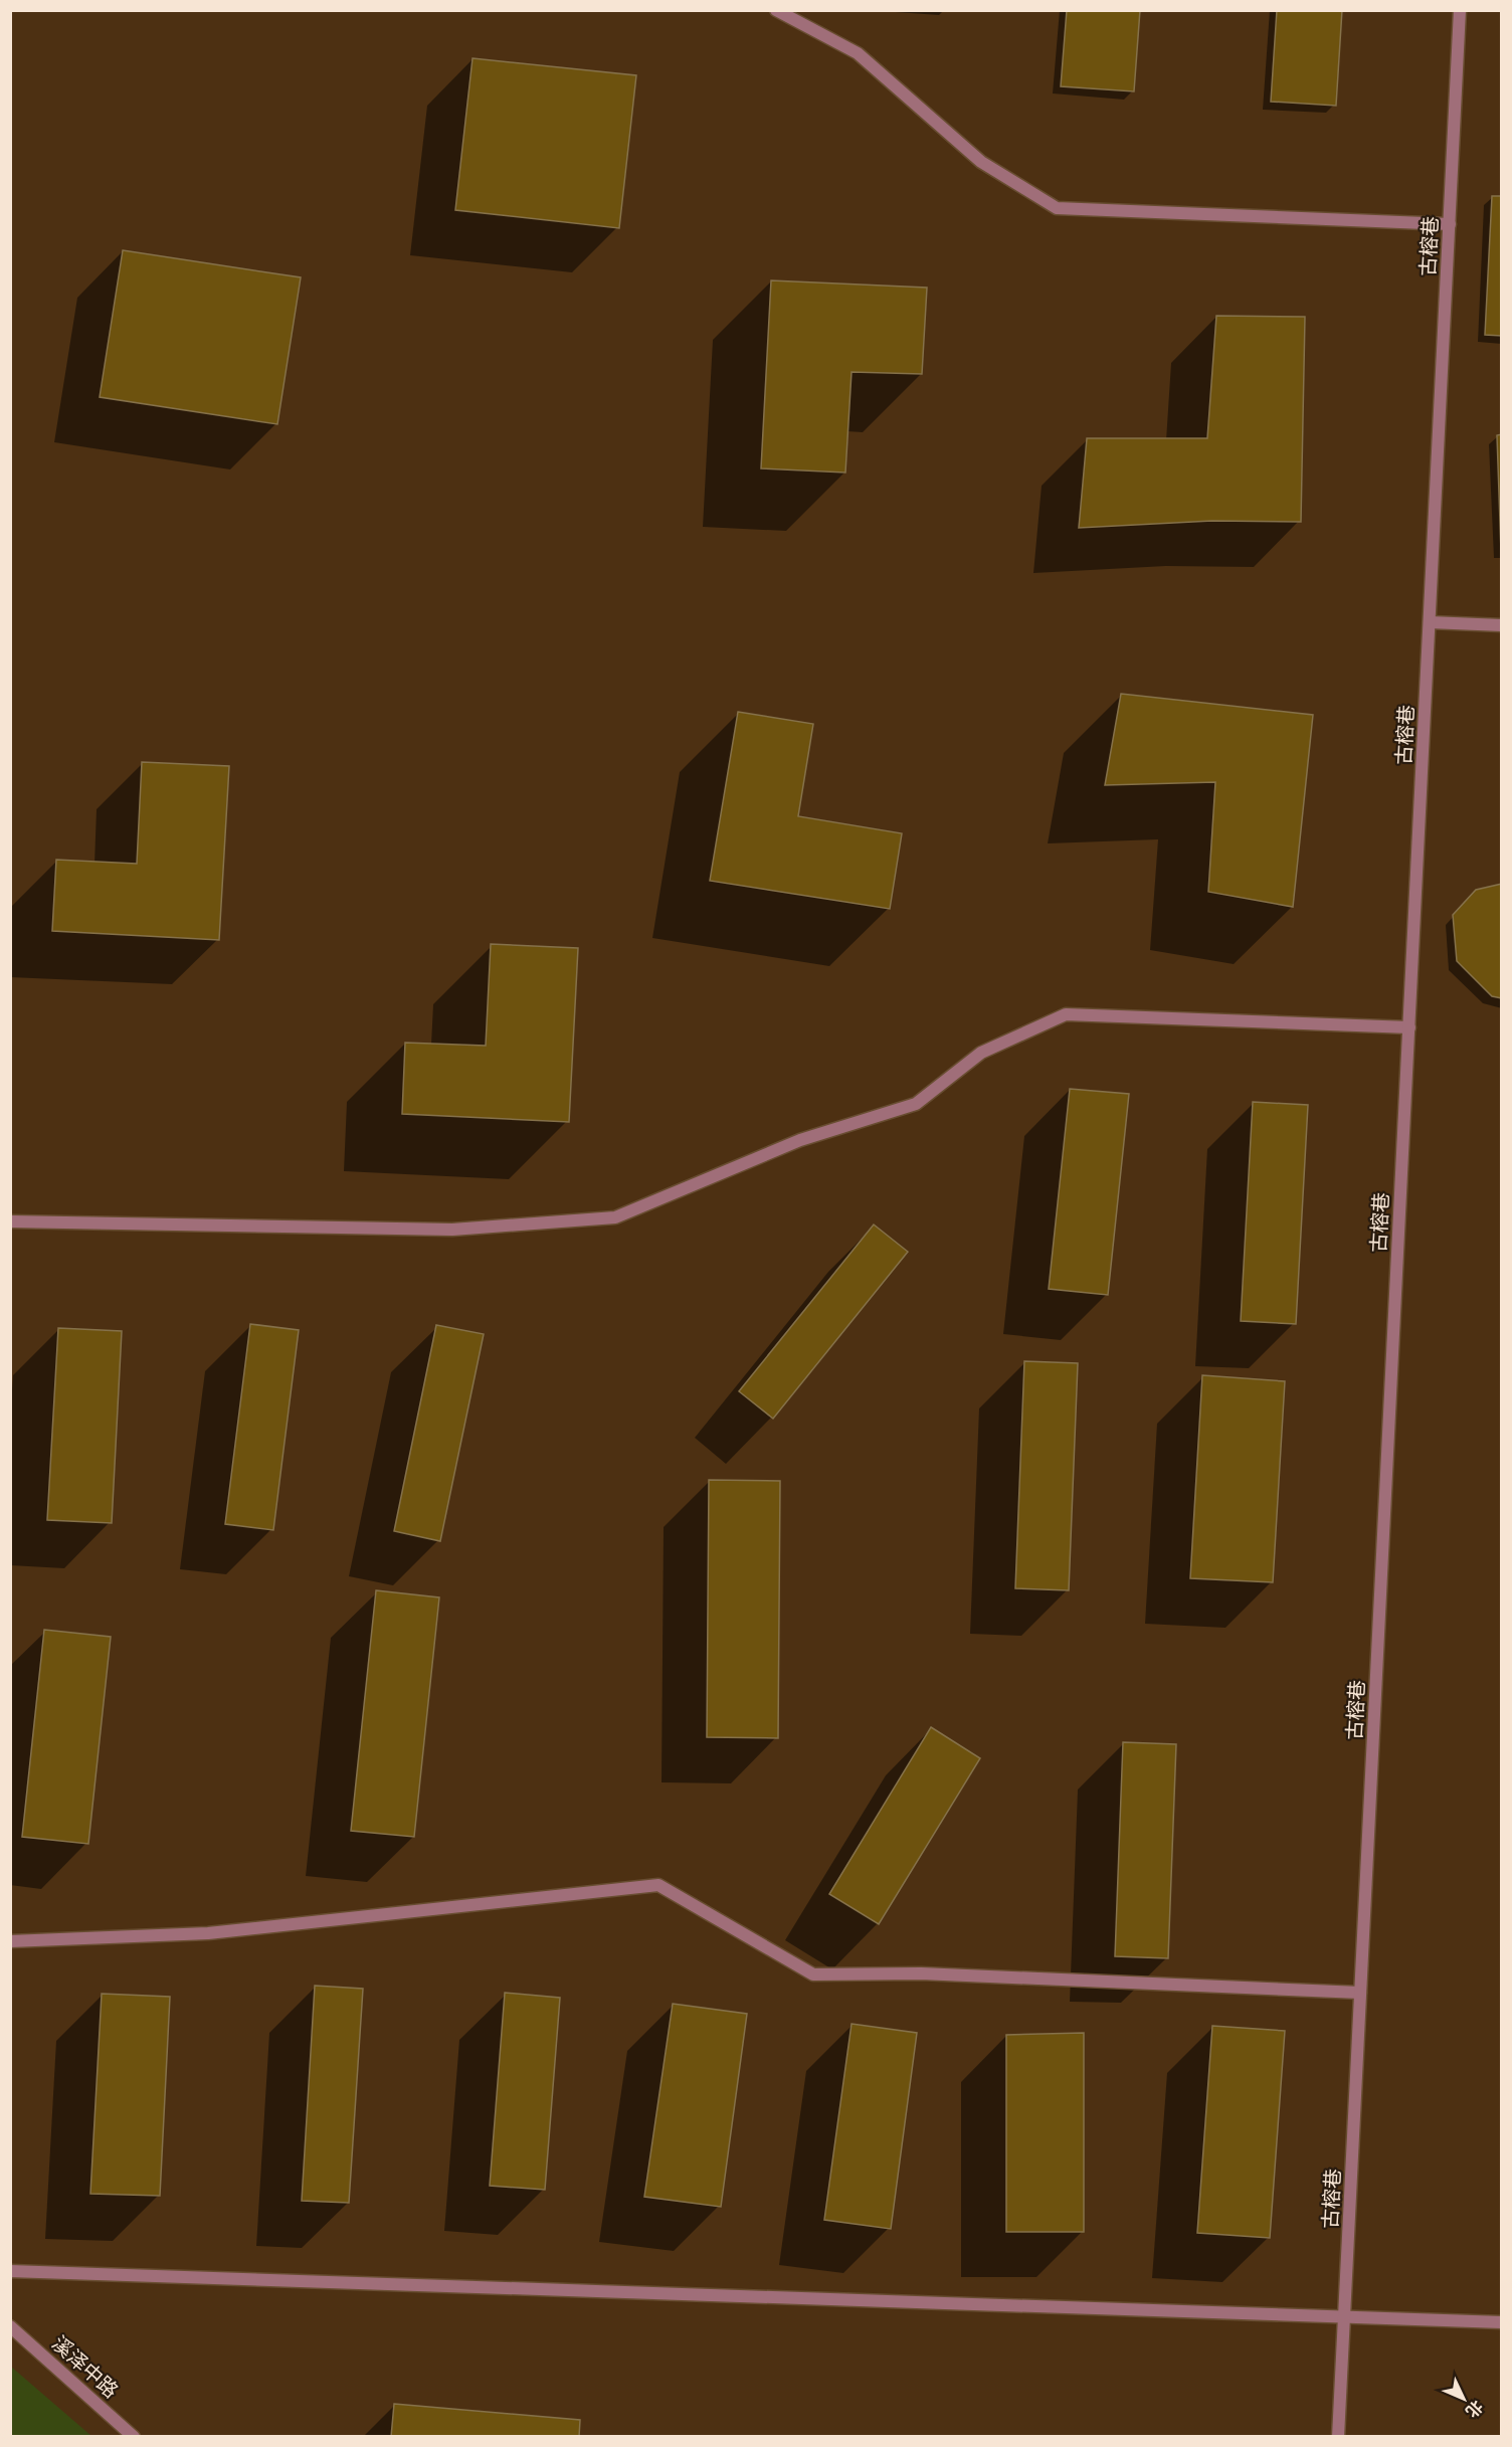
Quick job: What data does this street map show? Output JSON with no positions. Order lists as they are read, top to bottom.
{
  "streets": {
    "street": ["古榕巷", "溪泽中路"]
  },
  "north": "bottom right"
}
